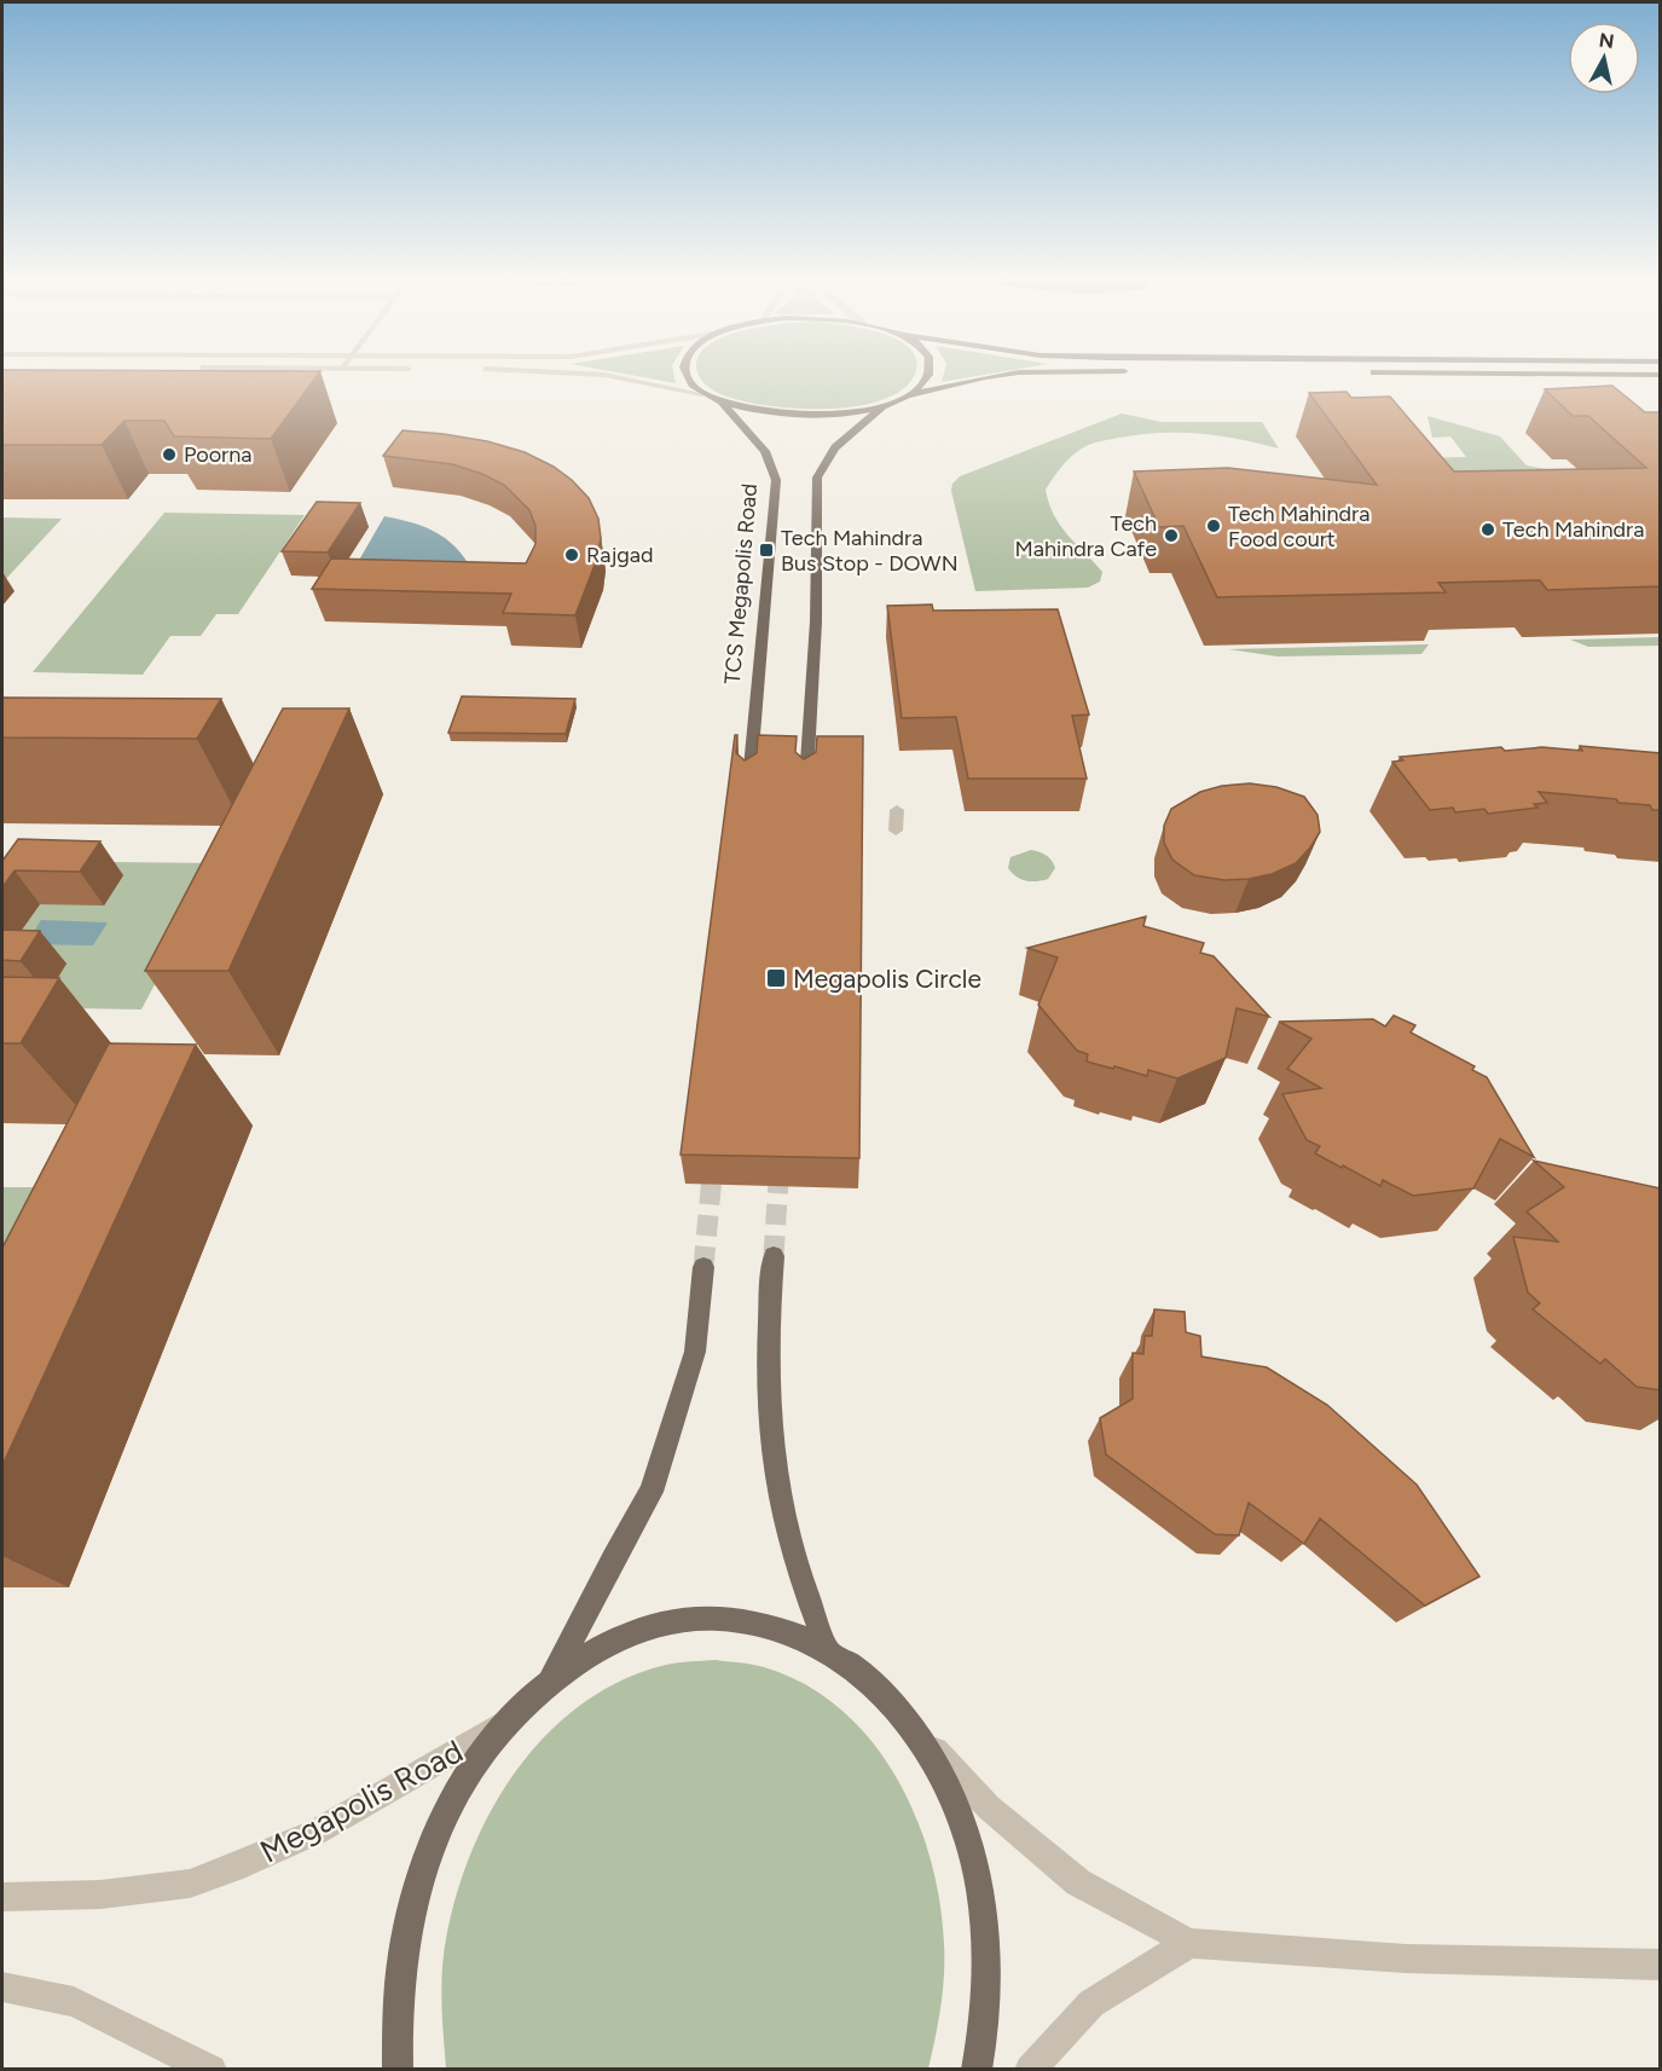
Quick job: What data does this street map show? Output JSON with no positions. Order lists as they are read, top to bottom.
{
  "streets": {
    "main road": ["TCS Megapolis Road"],
    "street": ["Megapolis Road"]
  },
  "places": {
    "other": [
      "Poorna",
      "Tech Mahindra Food court",
      "Tech Mahindra",
      "Tech Mahindra Cafe",
      "Rajgad"
    ],
    "transit": ["Tech Mahindra Bus Stop - DOWN", "Megapolis Circle"]
  },
  "north": "top"
}
